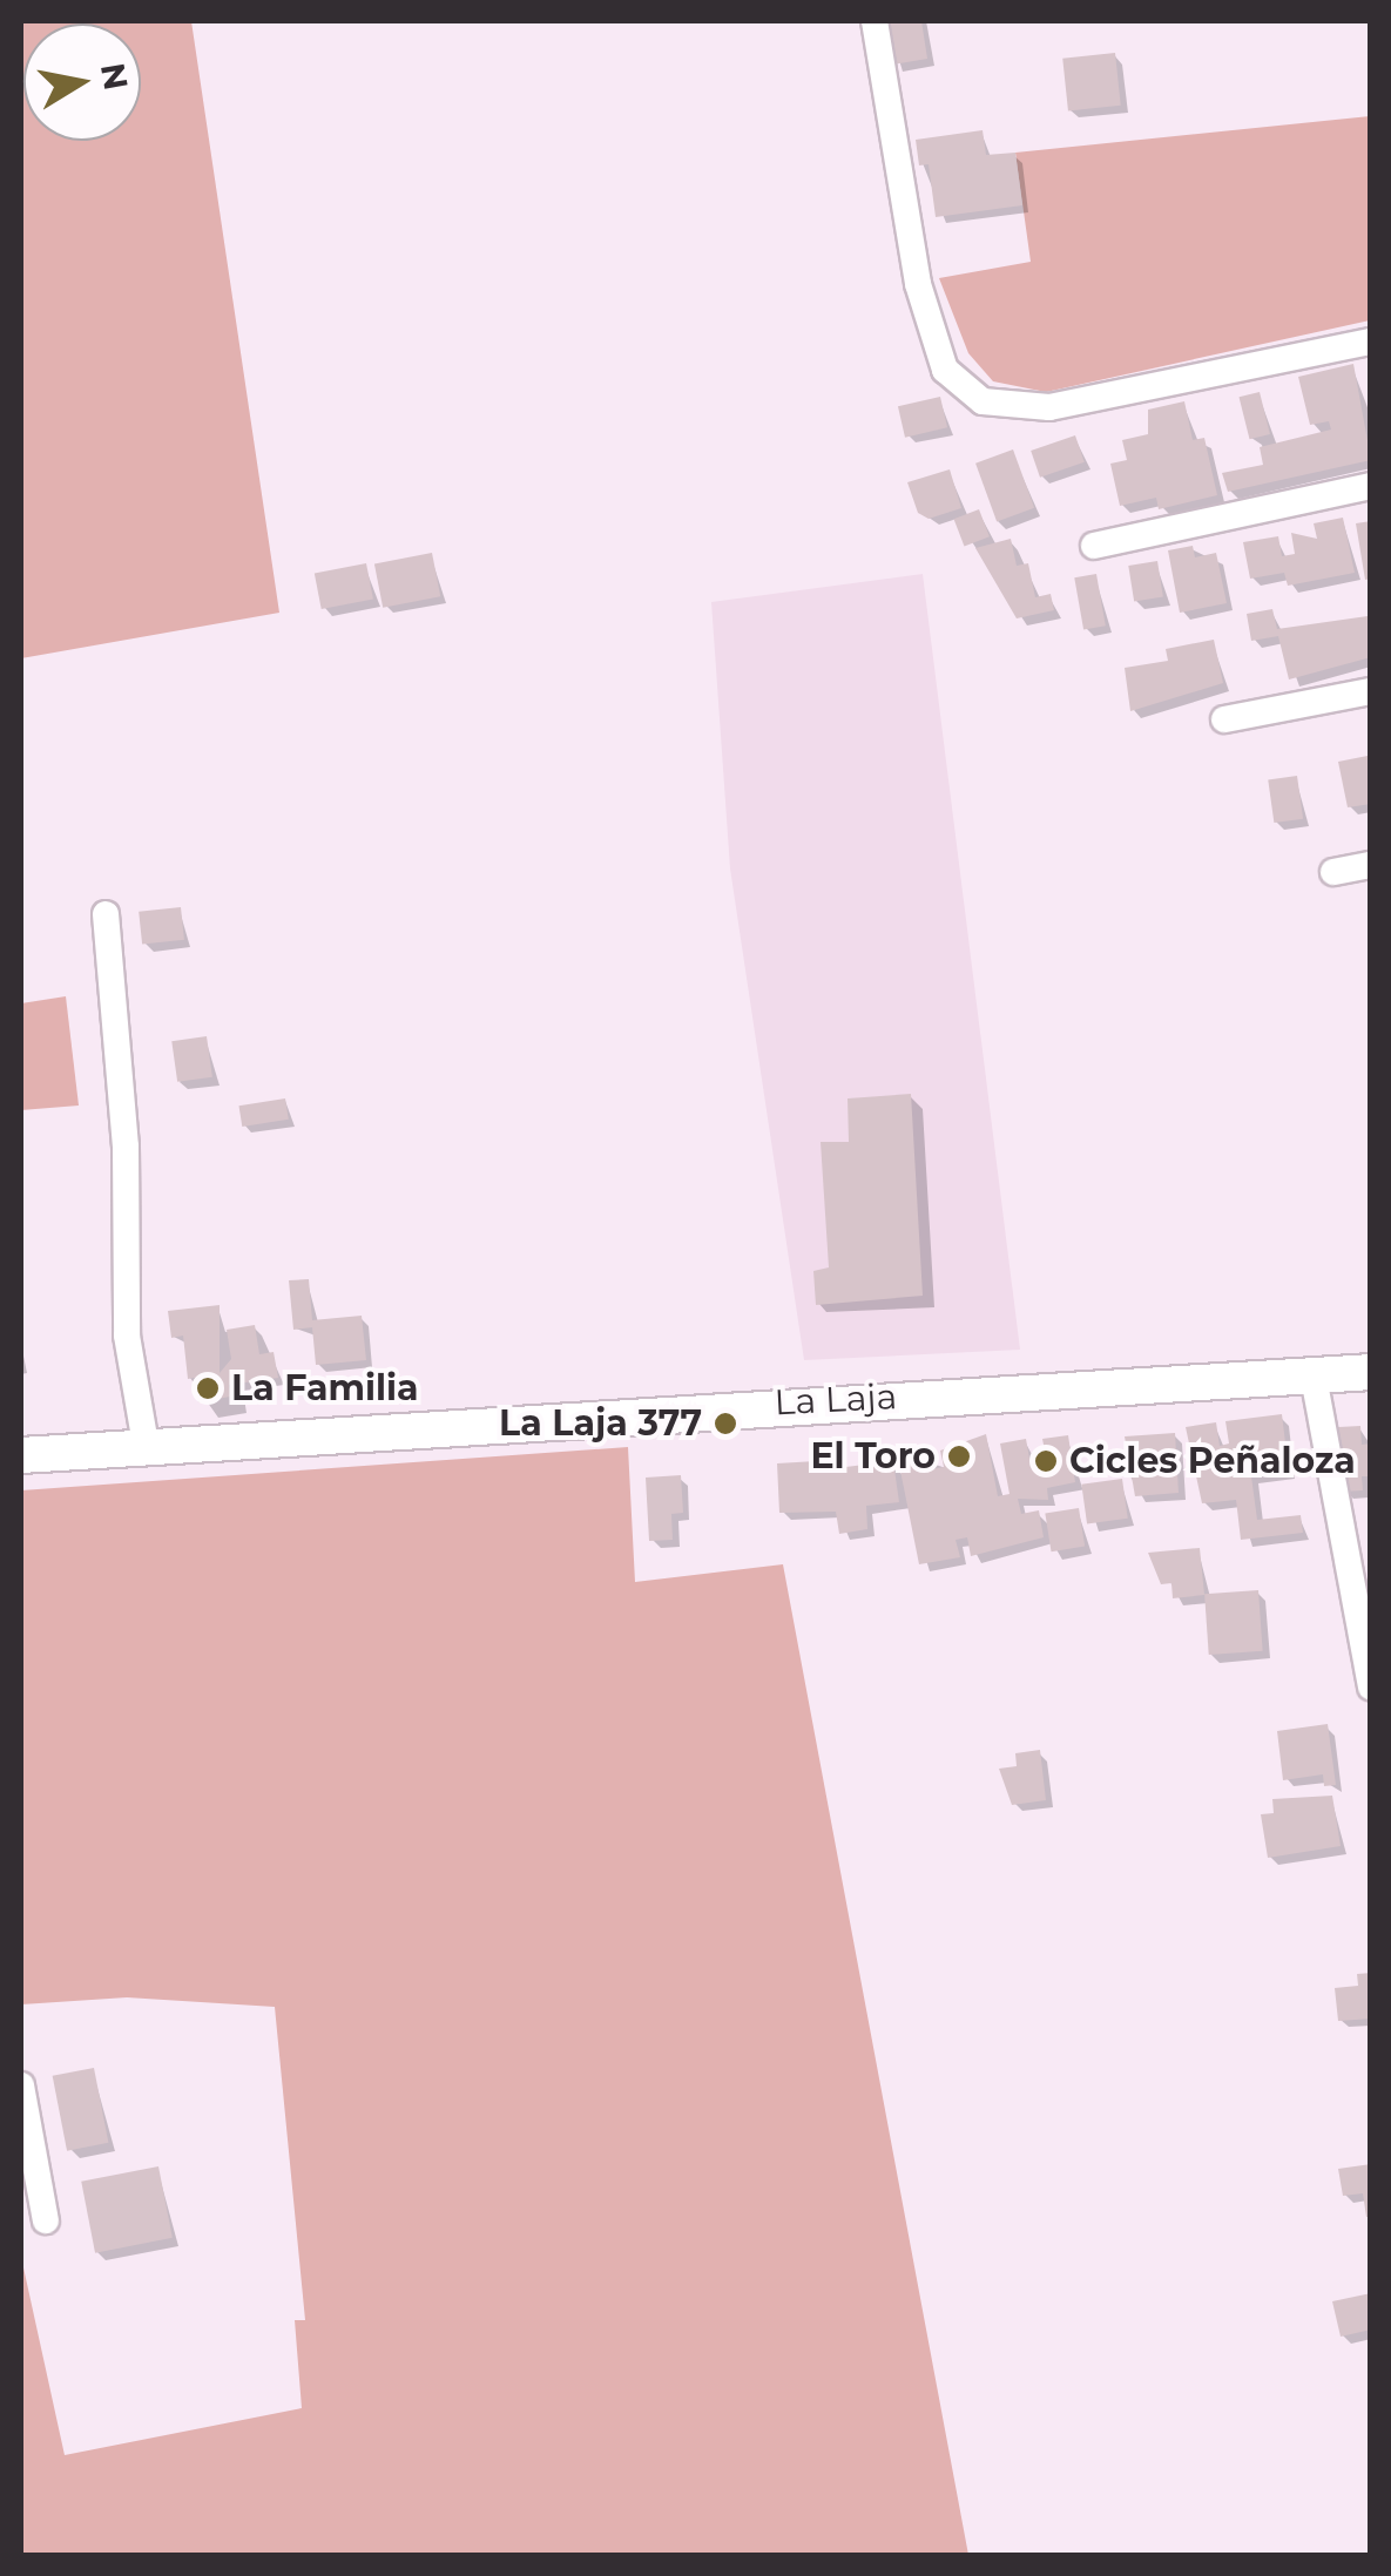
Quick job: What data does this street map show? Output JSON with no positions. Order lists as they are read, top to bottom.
{
  "streets": {
    "main road": ["La Laja"]
  },
  "places": [
    "La Familia",
    "La Laja 377",
    "El Toro",
    "Cicles Peñaloza"
  ],
  "north": "right"
}
